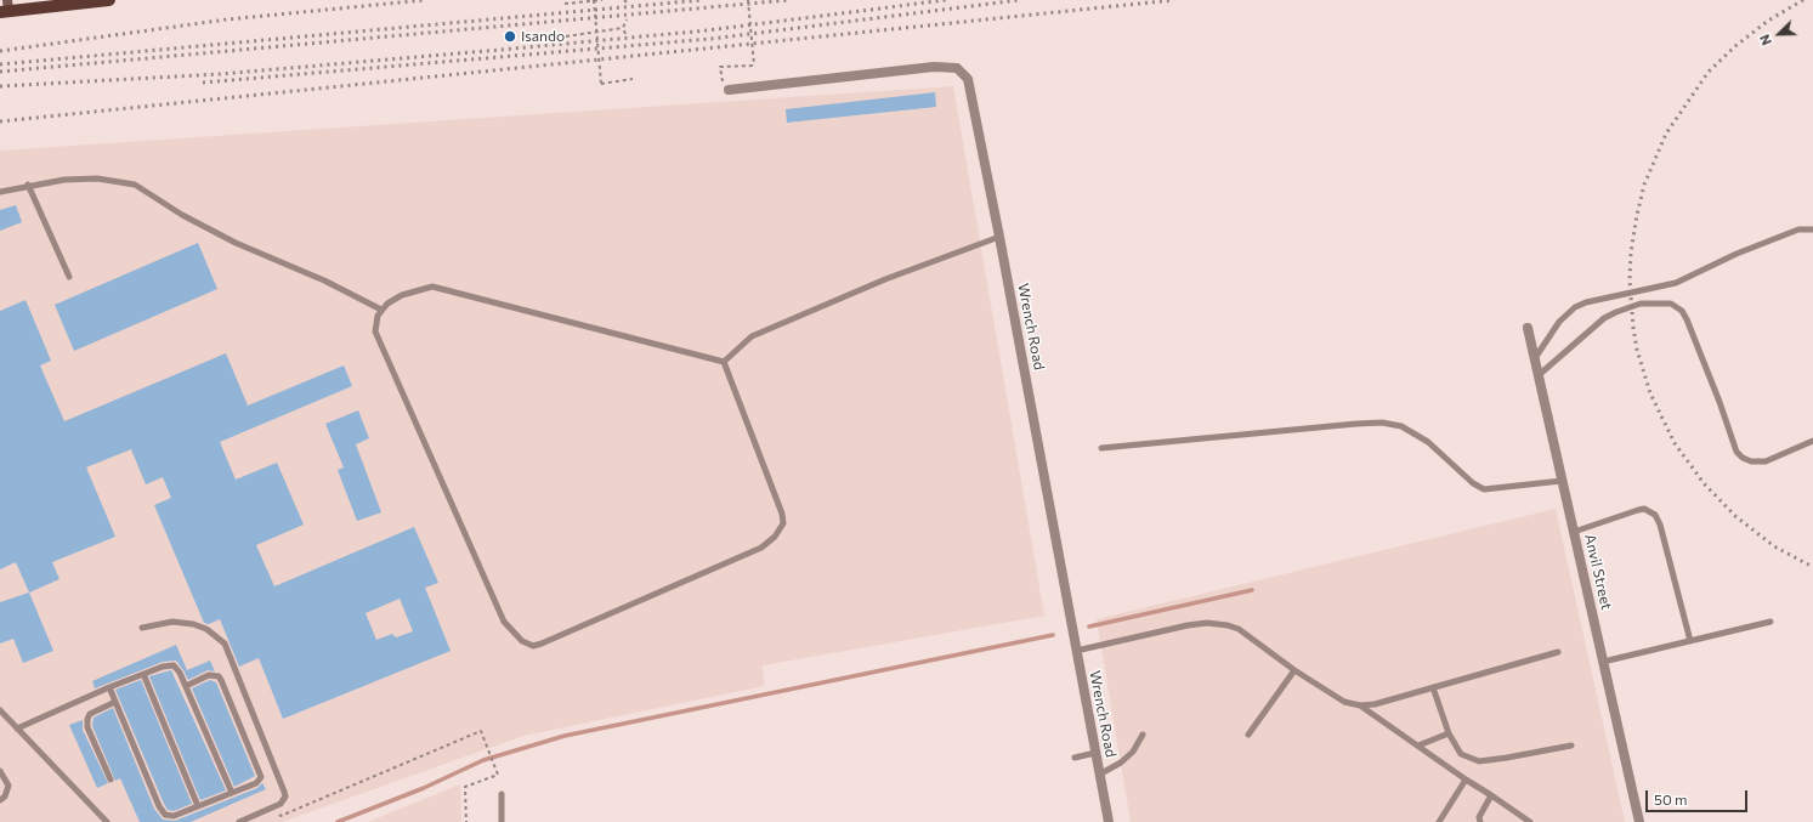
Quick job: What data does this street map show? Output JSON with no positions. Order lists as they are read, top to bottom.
{
  "streets": {
    "street": ["Wrench Road", "Anvil Street"]
  },
  "places": ["Isando"],
  "scale_bar": "50 m",
  "north": "bottom left"
}
